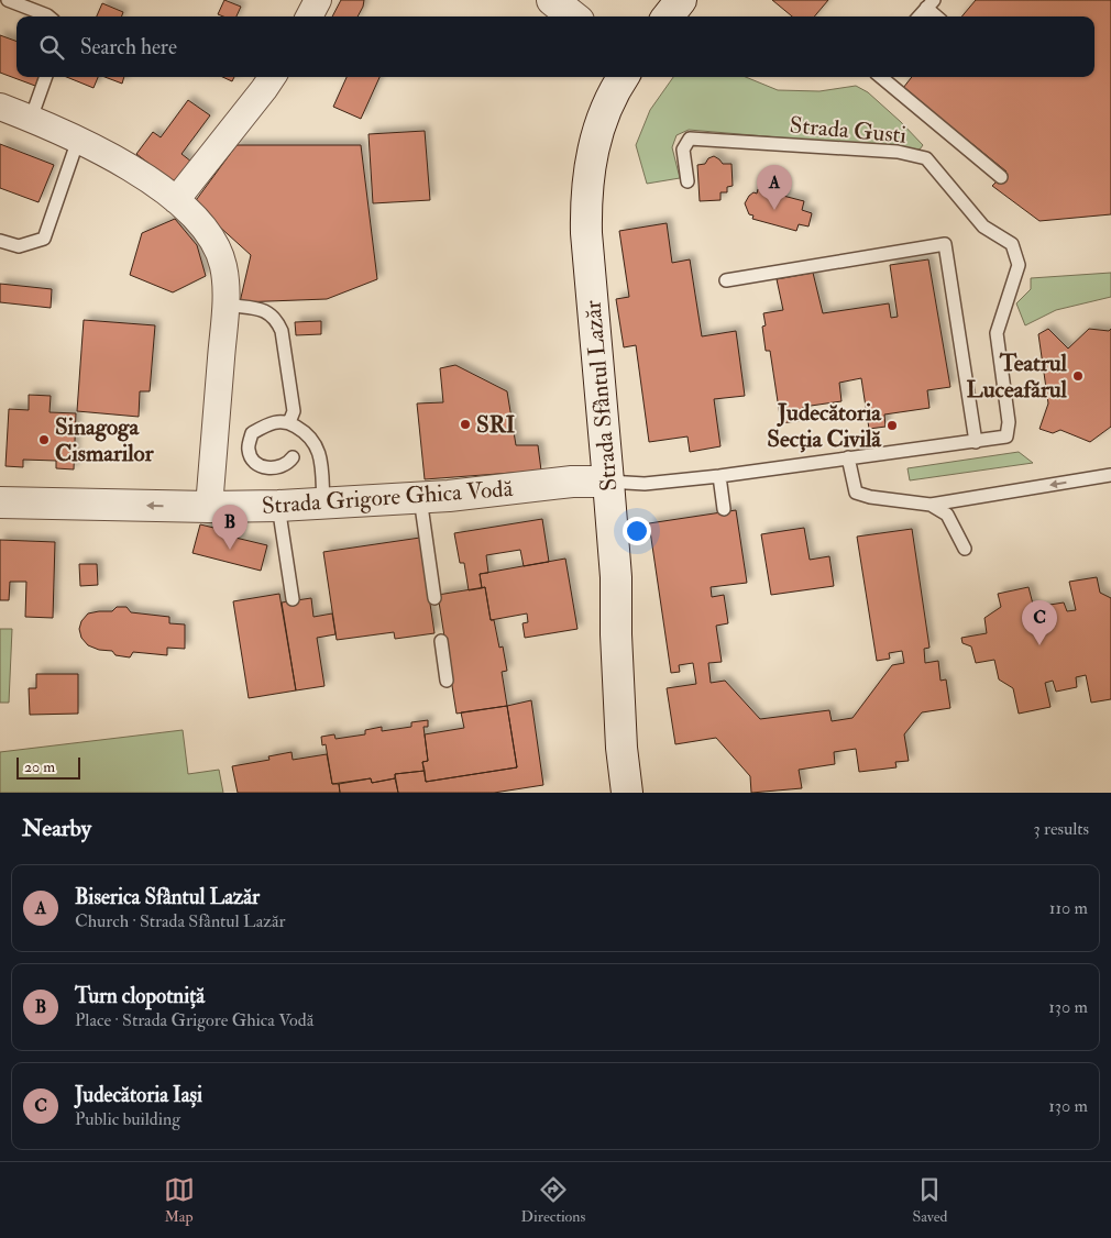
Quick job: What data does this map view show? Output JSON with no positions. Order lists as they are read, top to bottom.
{
  "streets": {
    "main road": ["Strada Sfântul Lazăr", "Strada Grigore Ghica Vodă"],
    "lane": ["Strada Gusti"]
  },
  "crossings": [
    ["Strada Sfântul Lazăr", "Strada Grigore Ghica Vodă"]
  ],
  "places": [
    "Teatrul Luceafărul",
    "SRI",
    "Judecătoria Secția Civilă",
    "Sinagoga Cismarilor"
  ],
  "scale_bar": "20 m",
  "page": {
    "search": "Search here",
    "pins": ["A", "B", "C"],
    "scale": "20 m",
    "heading": ["Nearby", "3 results"],
    "list": [
      {
        "mark": "A",
        "name": "Biserica Sfântul Lazăr",
        "note": "Church · Strada Sfântul Lazăr",
        "value": "110 m"
      },
      {
        "mark": "B",
        "name": "Turn clopotniță",
        "note": "Place · Strada Grigore Ghica Vodă",
        "value": "130 m"
      },
      {
        "mark": "C",
        "name": "Judecătoria Iași",
        "note": "Public building",
        "value": "130 m"
      }
    ],
    "nav": ["Map", "Directions", "Saved"]
  }
}
